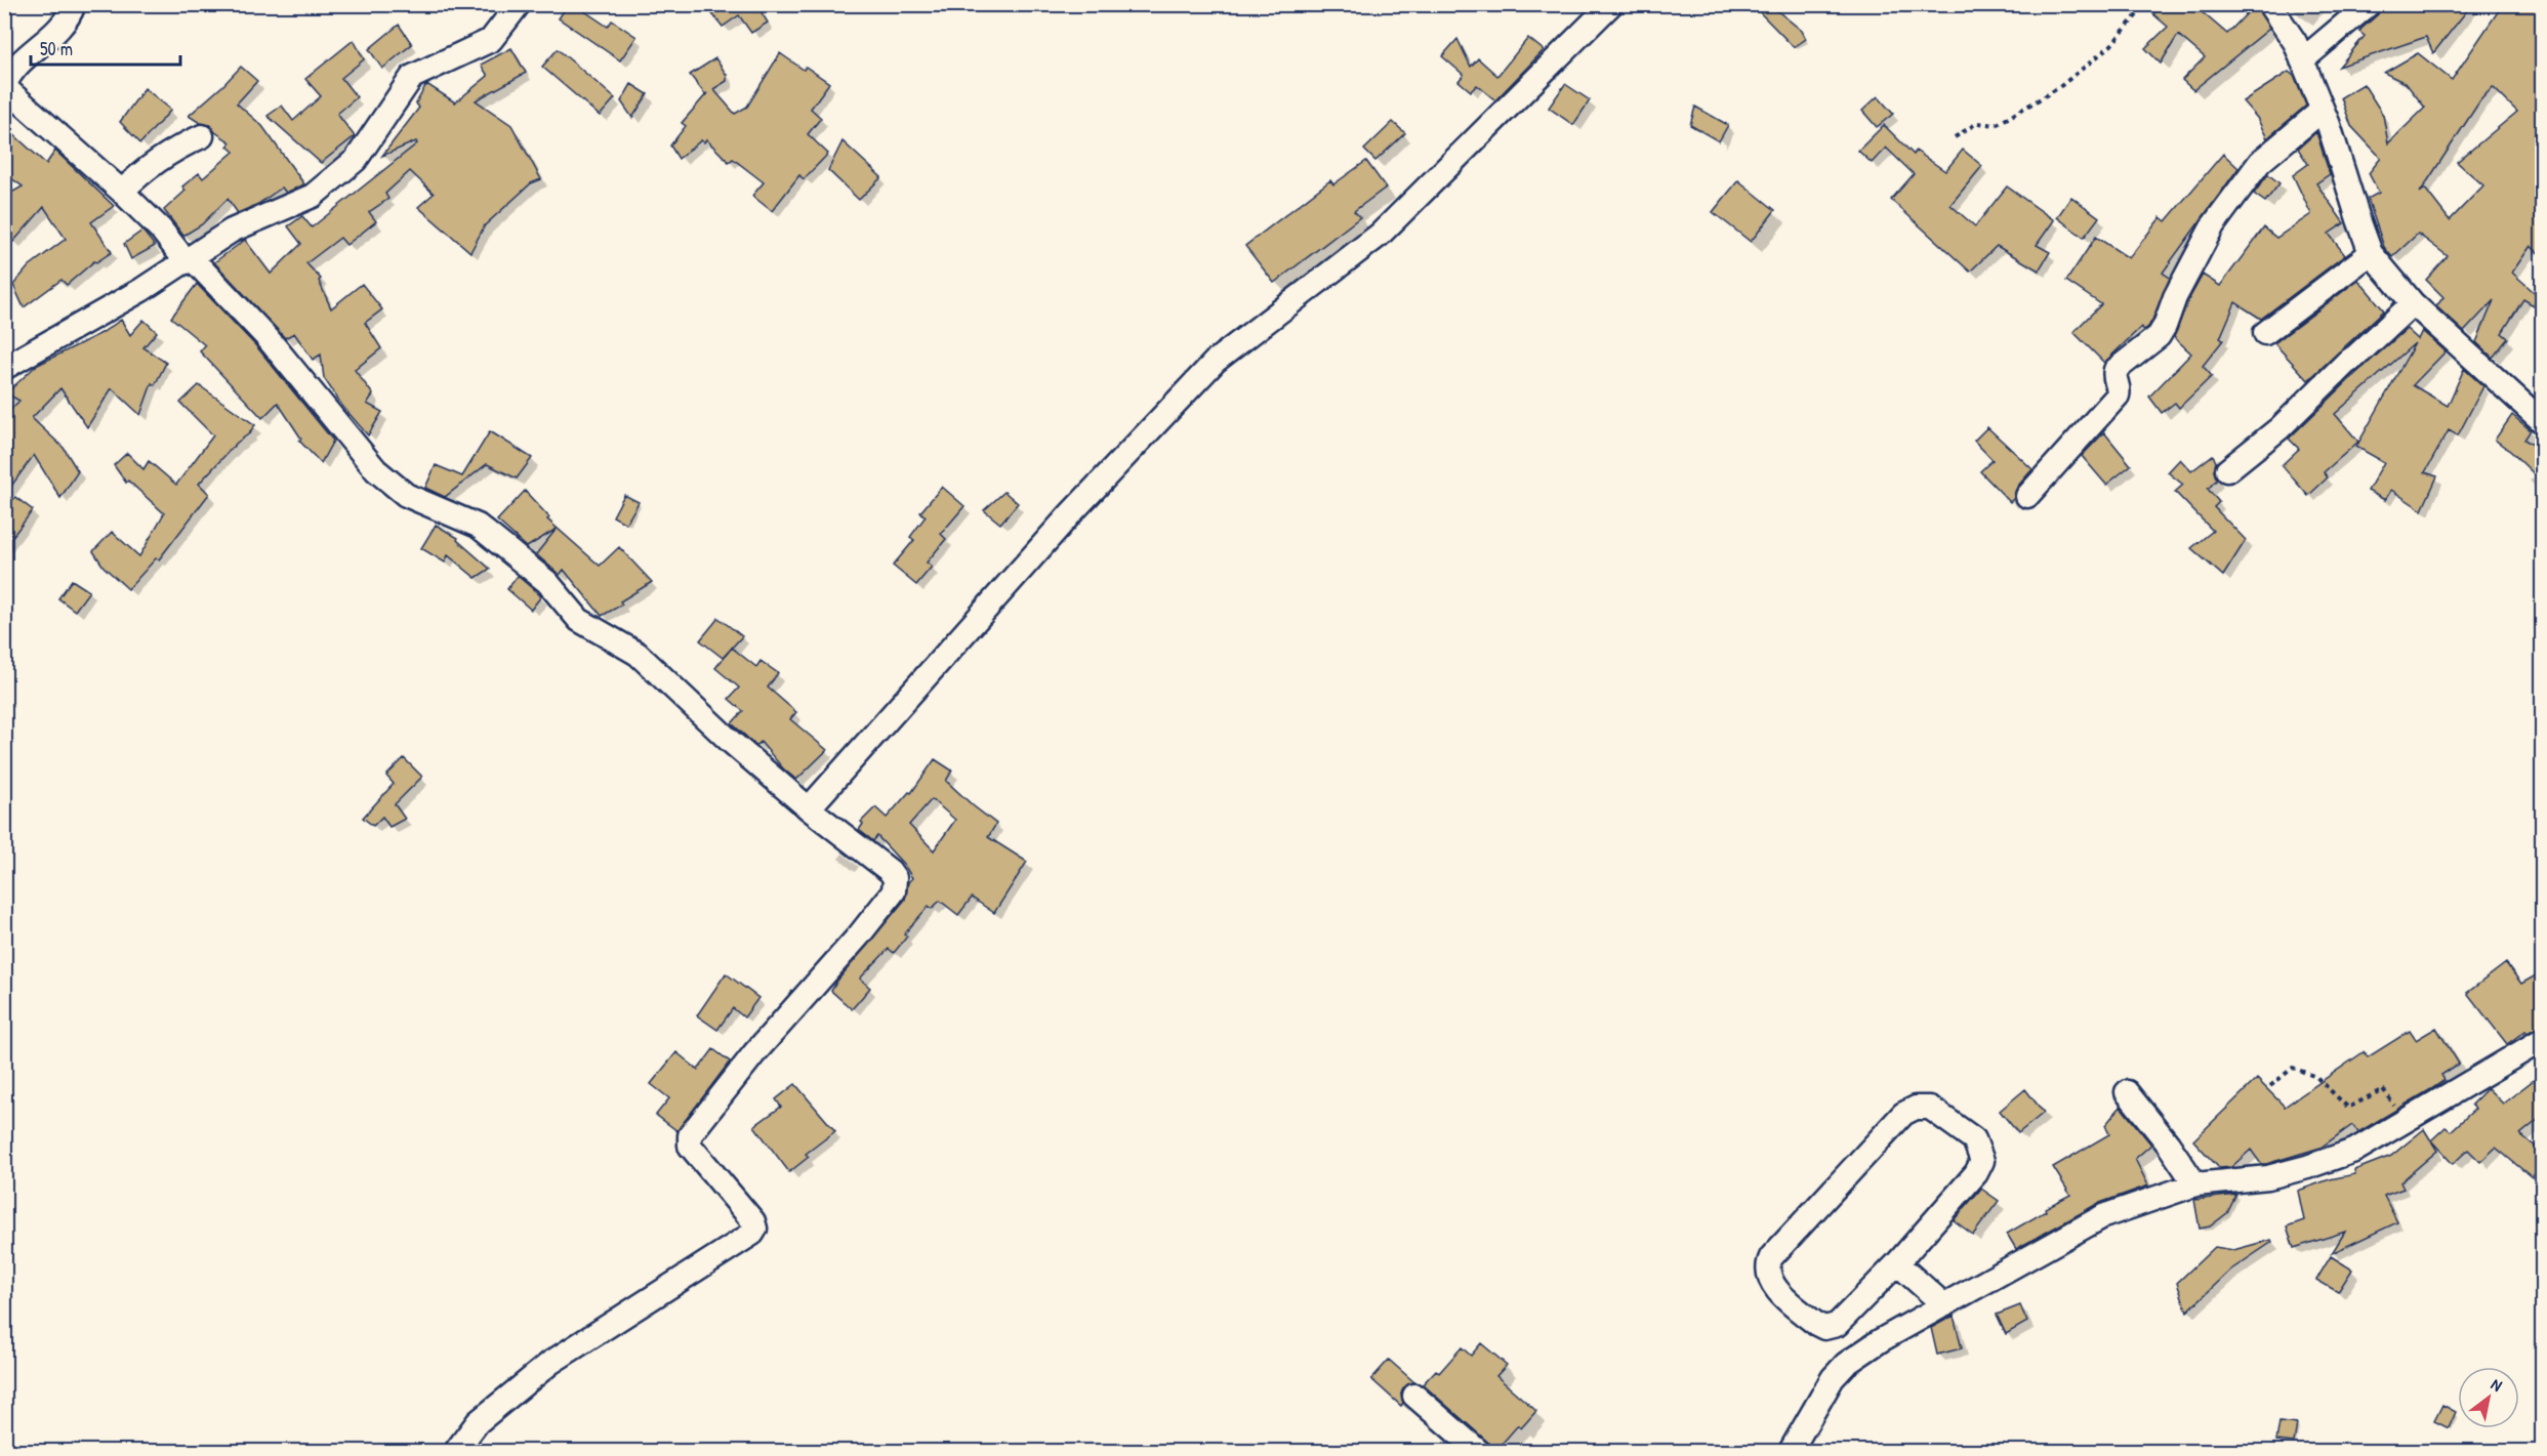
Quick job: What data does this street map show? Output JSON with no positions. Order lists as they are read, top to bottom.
{
  "scale_bar": "50 m",
  "north": "top right"
}
